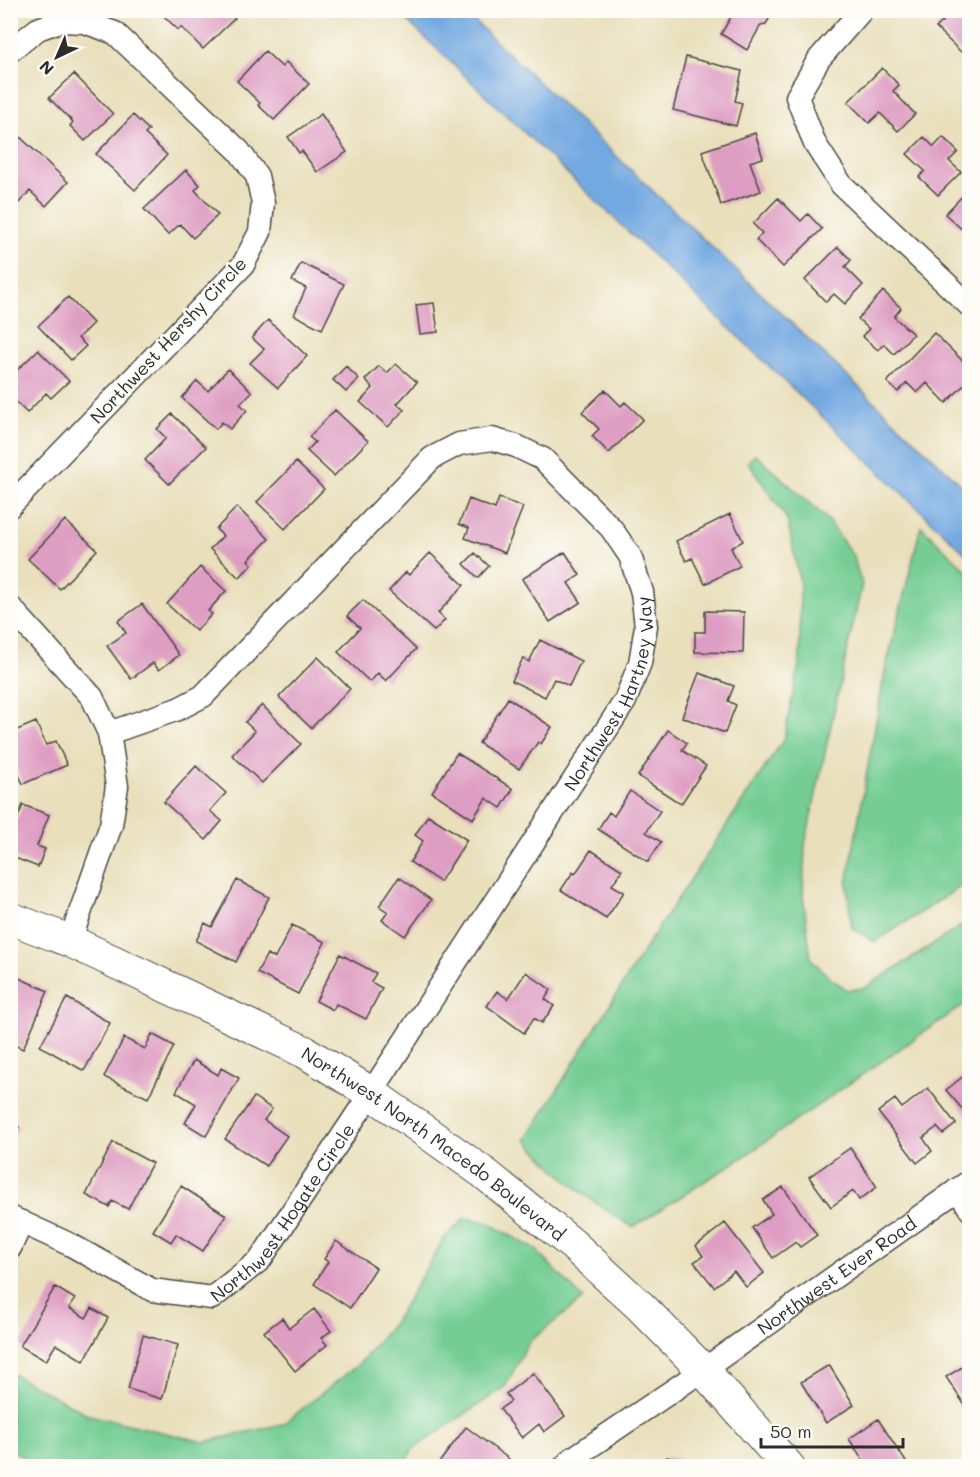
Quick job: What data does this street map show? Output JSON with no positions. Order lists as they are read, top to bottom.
{
  "streets": {
    "street": [
      "Northwest Hershy Circle",
      "Northwest Hartney Way",
      "Northwest North Macedo Boulevard",
      "Northwest Hogate Circle",
      "Northwest Ever Road"
    ]
  },
  "crossings": [
    ["Northwest Hartney Way", "Northwest North Macedo Boulevard"],
    ["Northwest Hartney Way", "Northwest Hogate Circle"],
    ["Northwest North Macedo Boulevard", "Northwest Hogate Circle"],
    ["Northwest North Macedo Boulevard", "Northwest Ever Road"]
  ],
  "scale_bar": "50 m",
  "north": "bottom left"
}
